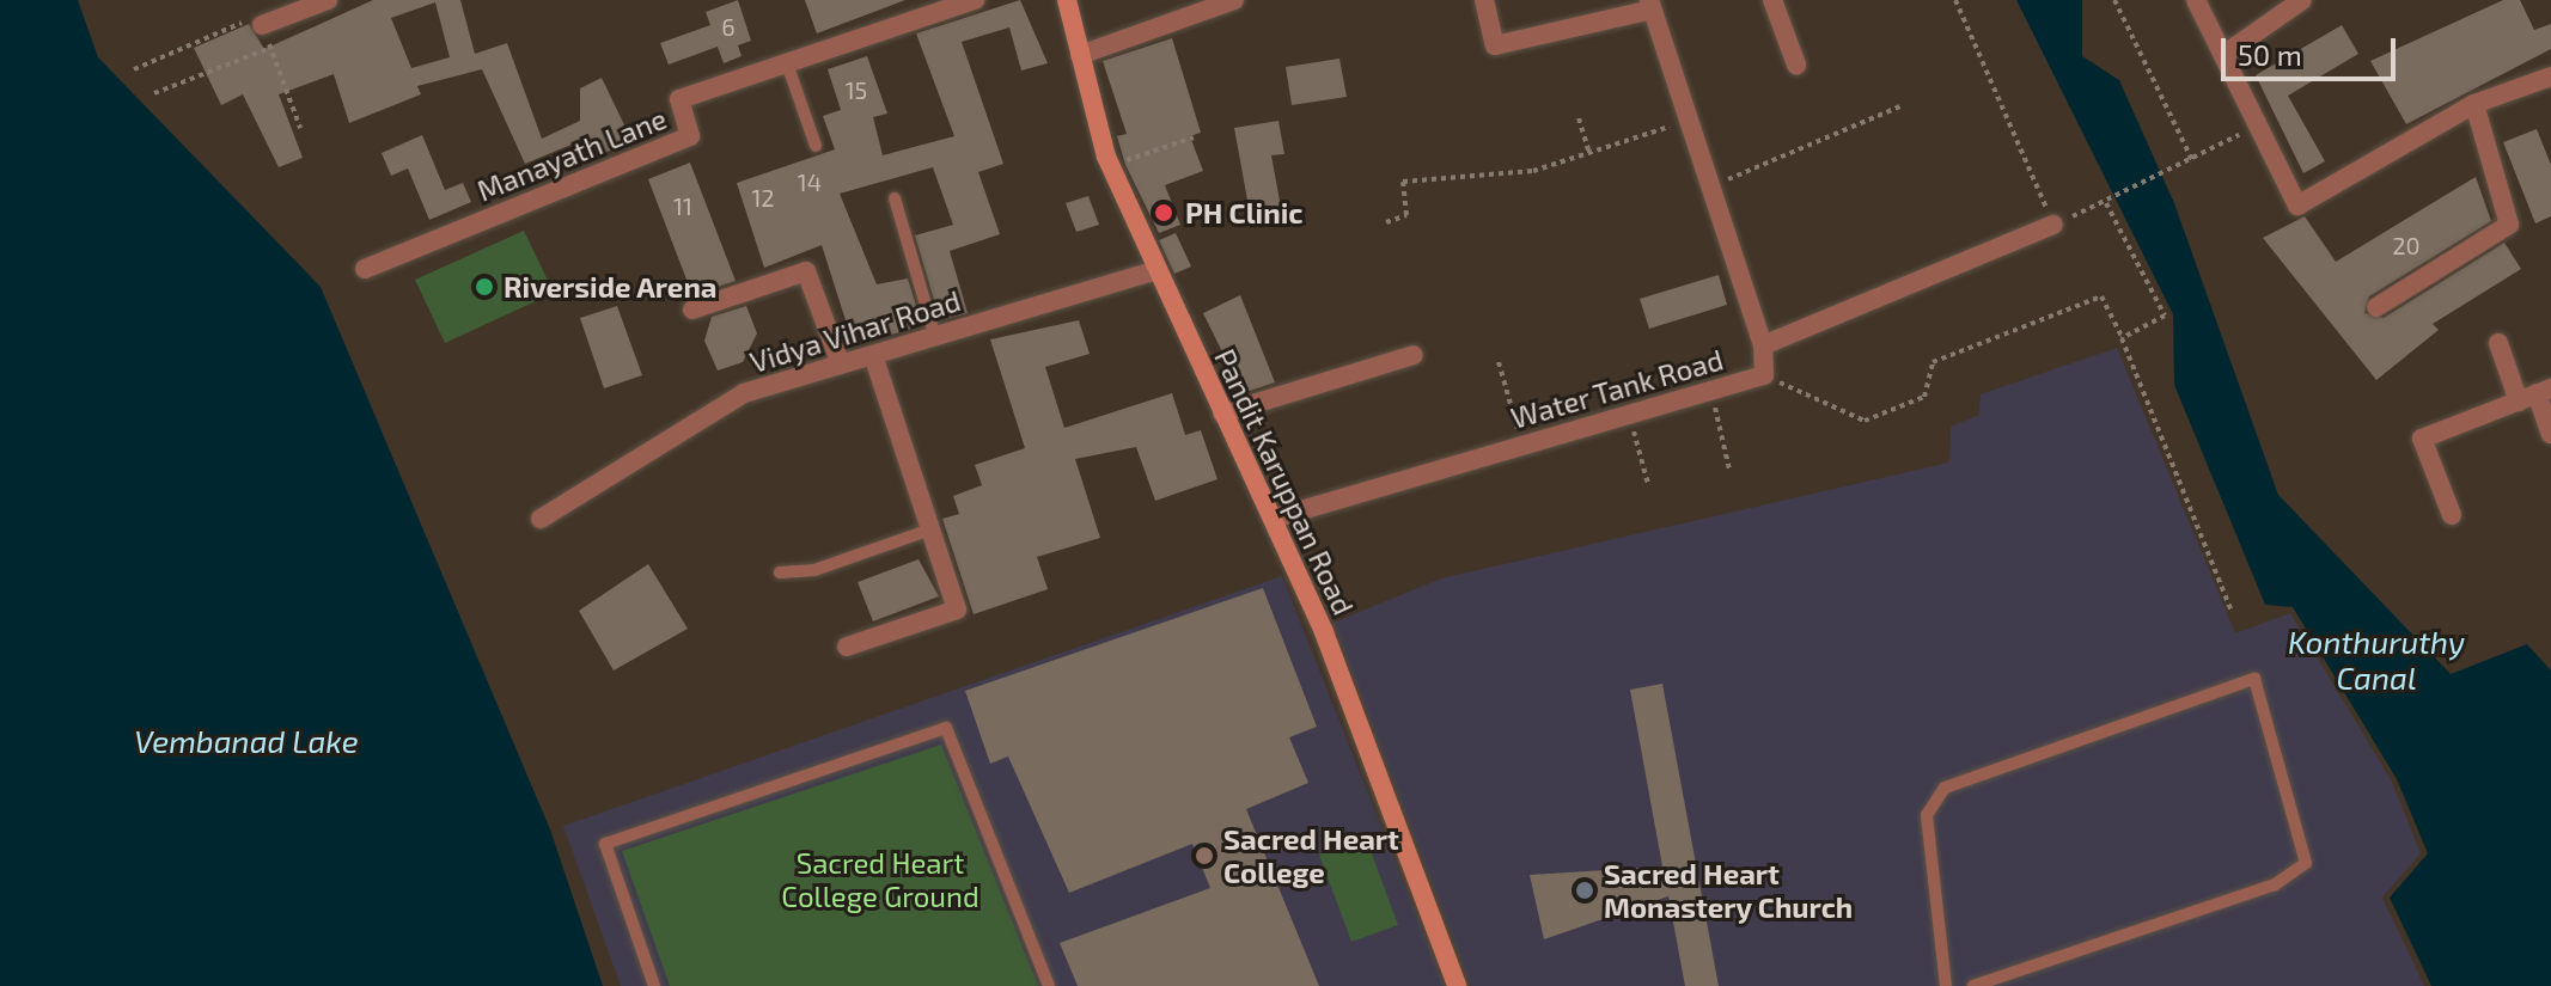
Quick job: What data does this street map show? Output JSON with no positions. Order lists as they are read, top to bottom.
{
  "streets": {
    "main road": ["Pandit Karuppan Road"],
    "street": ["Manayath Lane", "Vidya Vihar Road", "Water Tank Road"]
  },
  "crossings": [
    ["Vidya Vihar Road", "Pandit Karuppan Road"],
    ["Water Tank Road", "Pandit Karuppan Road"]
  ],
  "water": ["Konthuruthy Canal", "Vembanad Lake"],
  "parks": ["Sacred Heart College Ground"],
  "places": [
    "PH Clinic",
    "Riverside Arena",
    "Sacred Heart College",
    "Sacred Heart Monastery Church"
  ],
  "house_numbers": [
    "6",
    "15",
    "14",
    "12",
    "11",
    "20"
  ],
  "scale_bar": "50 m"
}
